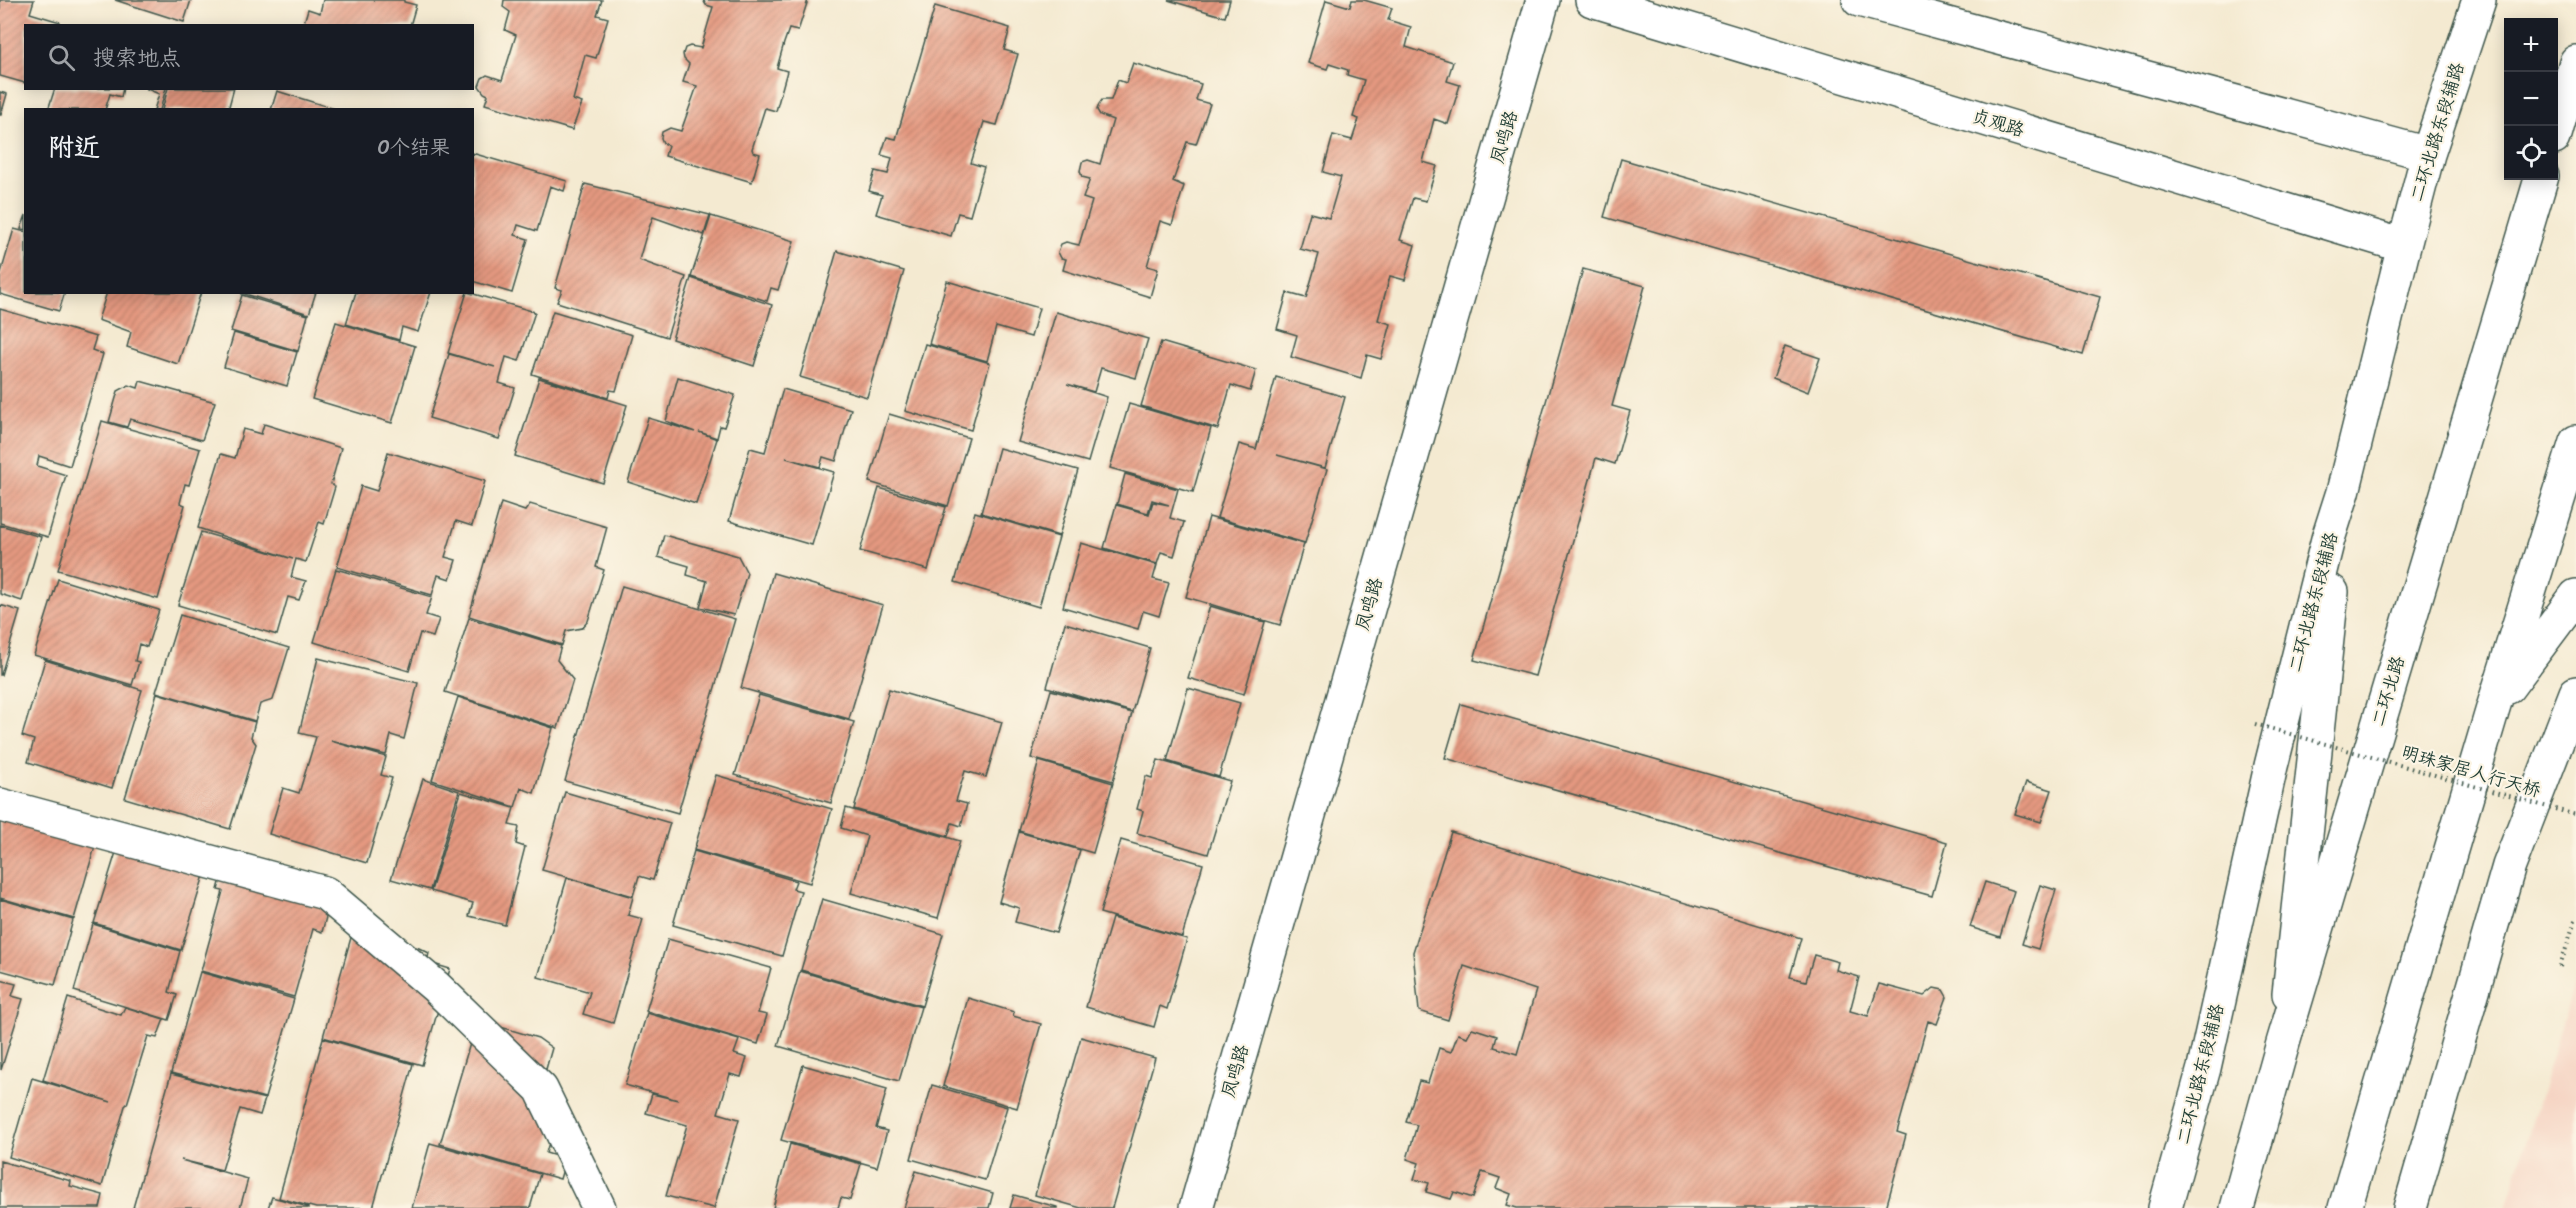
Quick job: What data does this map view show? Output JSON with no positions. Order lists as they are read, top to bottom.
{
  "streets": {
    "main road": [
      "贞观路",
      "二环北路东段辅路",
      "凤鸣路",
      "二环北路"
    ],
    "path": ["明珠家居人行天桥"]
  },
  "crossings": [
    ["贞观路", "二环北路东段辅路"]
  ],
  "page": {
    "map_buttons": ["+", "−"],
    "search": "搜索地点",
    "heading": ["附近", "0个结果"]
  }
}
